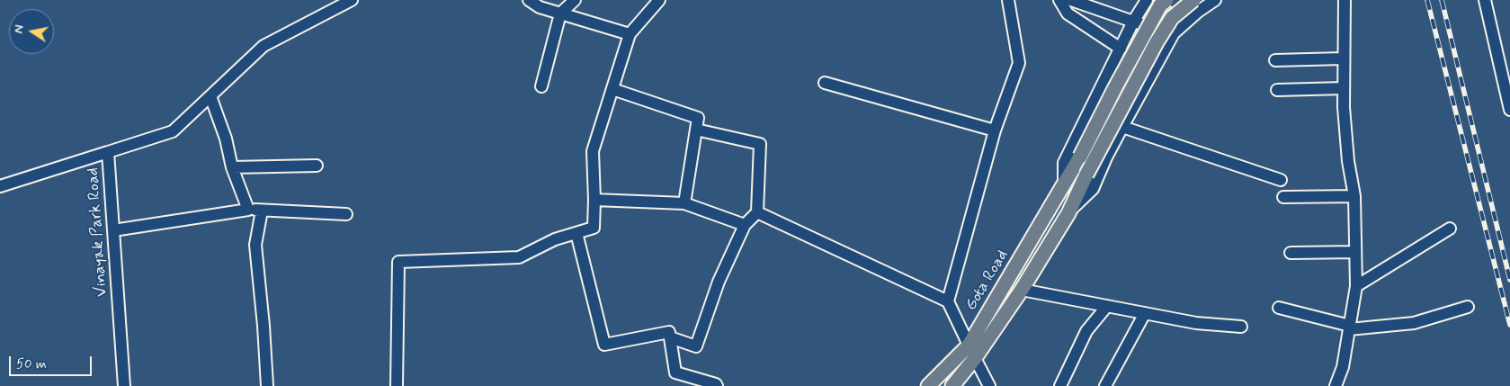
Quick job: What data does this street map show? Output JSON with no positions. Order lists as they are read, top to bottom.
{
  "streets": {
    "main road": ["Gota Road"],
    "street": ["Vinayak Park Road"]
  },
  "scale_bar": "50 m",
  "north": "left"
}
